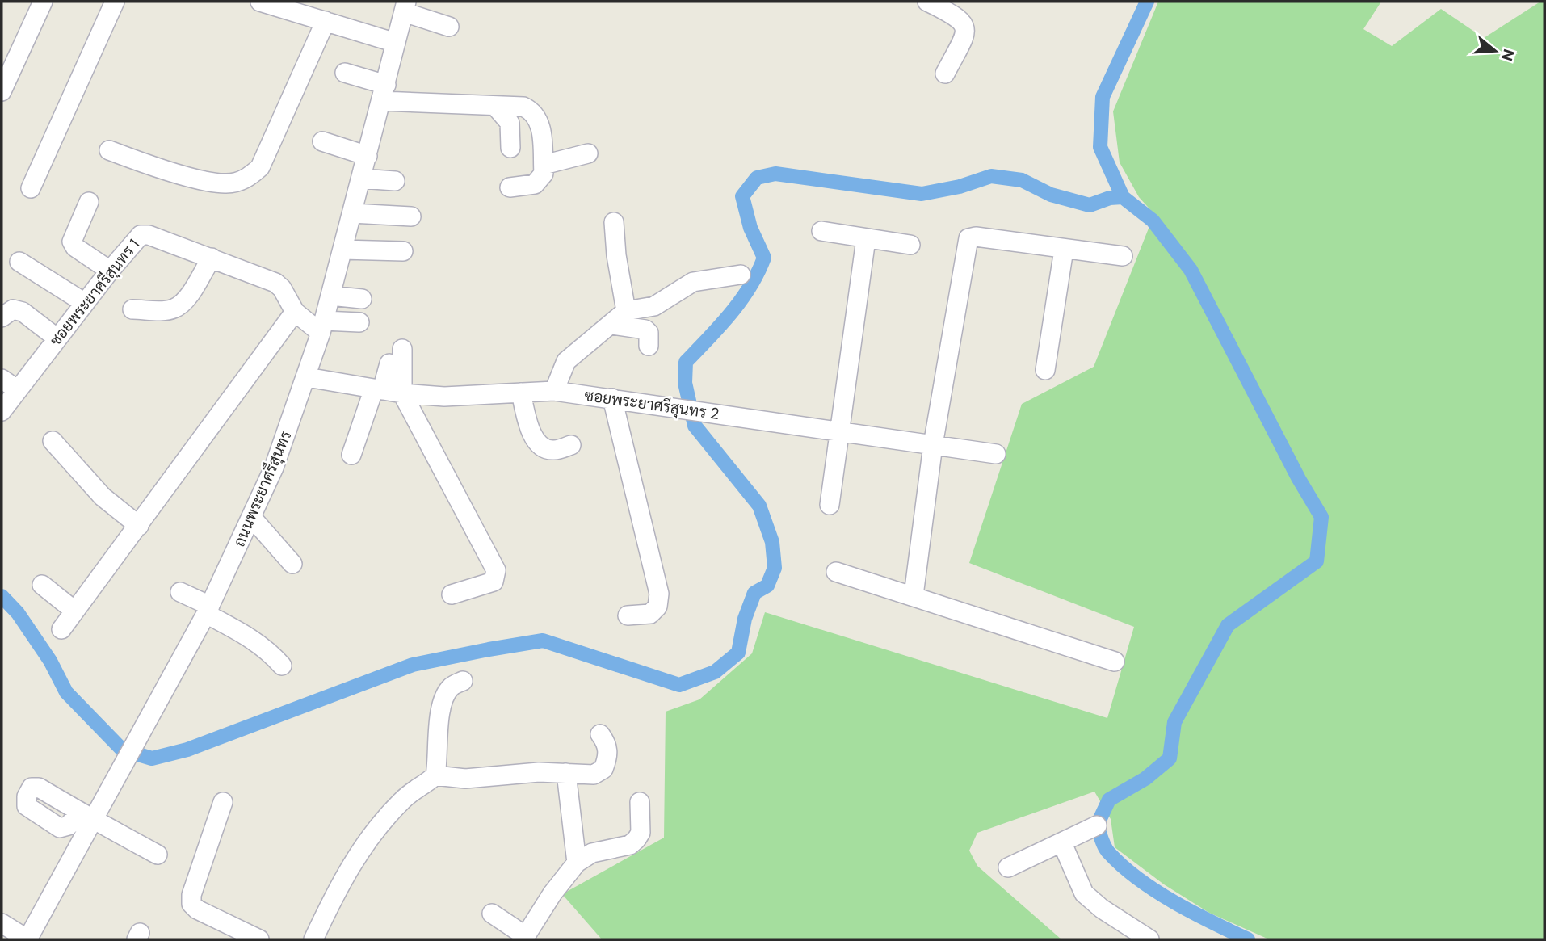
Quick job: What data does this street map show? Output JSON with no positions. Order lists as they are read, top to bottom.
{
  "streets": {
    "street": ["ซอยพระยาศรีสุนทร 1", "ซอยพระยาศรีสุนทร 2", "ถนนพระยาศรีสุนทร"]
  },
  "crossings": [
    ["ซอยพระยาศรีสุนทร 1", "ถนนพระยาศรีสุนทร"],
    ["ซอยพระยาศรีสุนทร 2", "ถนนพระยาศรีสุนทร"]
  ],
  "north": "right"
}
